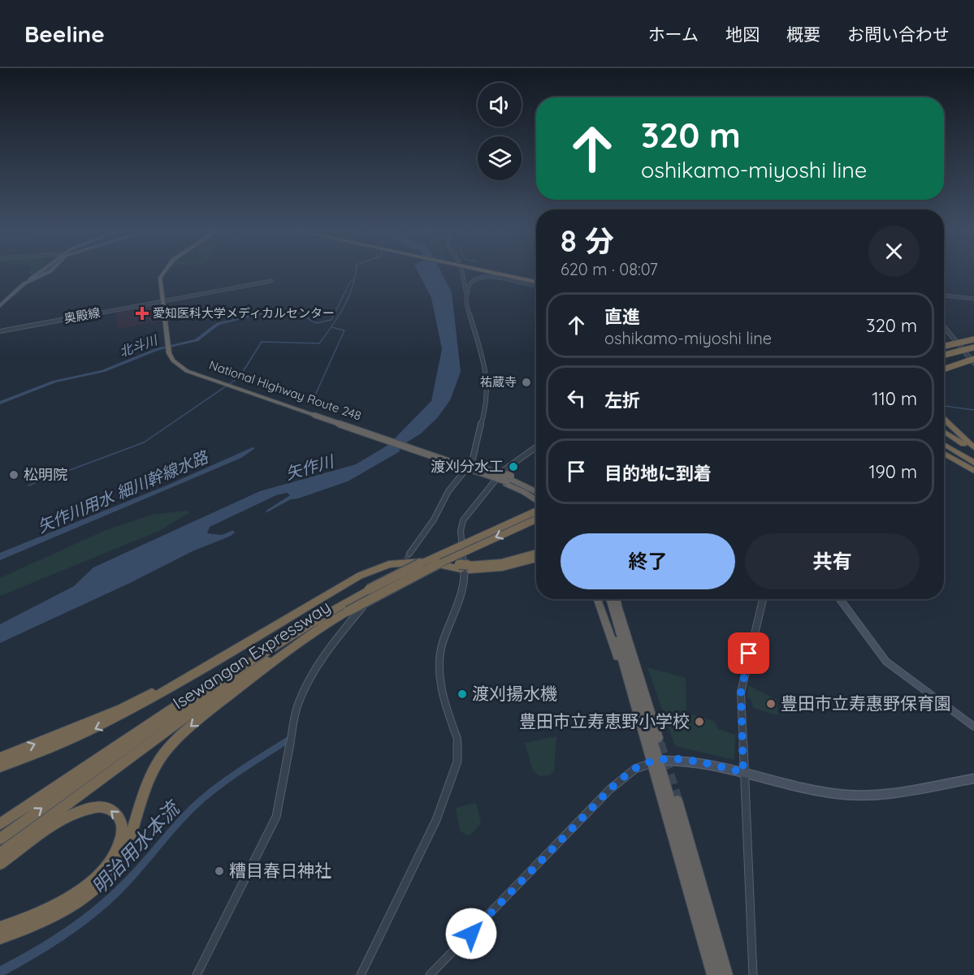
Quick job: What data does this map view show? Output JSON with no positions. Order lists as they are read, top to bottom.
{
  "streets": {
    "highway": ["National Highway Route 248", "Isewangan Expressway"],
    "street": ["奥殿線"]
  },
  "crossings": [
    ["奥殿線", "National Highway Route 248"]
  ],
  "water": [
    "北斗川",
    "矢作川",
    "矢作川用水 細川幹線水路",
    "明治用水本流"
  ],
  "places": {
    "health": ["愛知医科大学メディカルセンター"],
    "other": [
      "祐蔵寺",
      "渡刈分水工",
      "松明院",
      "渡刈揚水機",
      "豊田市立寿惠野保育園",
      "豊田市立寿恵野小学校",
      "糟目春日神社"
    ]
  },
  "page": {
    "header": "Beeline",
    "nav": [
      "ホーム",
      "地図",
      "概要",
      "お問い合わせ"
    ],
    "turn": ["320 m", "oshikamo-miyoshi line"],
    "heading": ["8 分", "620 m · 08:07"],
    "list": [
      {
        "name": "直進",
        "note": "oshikamo-miyoshi line",
        "value": "320 m"
      },
      {
        "name": "左折",
        "value": "110 m"
      },
      {
        "name": "目的地に到着",
        "value": "190 m"
      }
    ],
    "buttons": ["終了", "共有"]
  }
}
